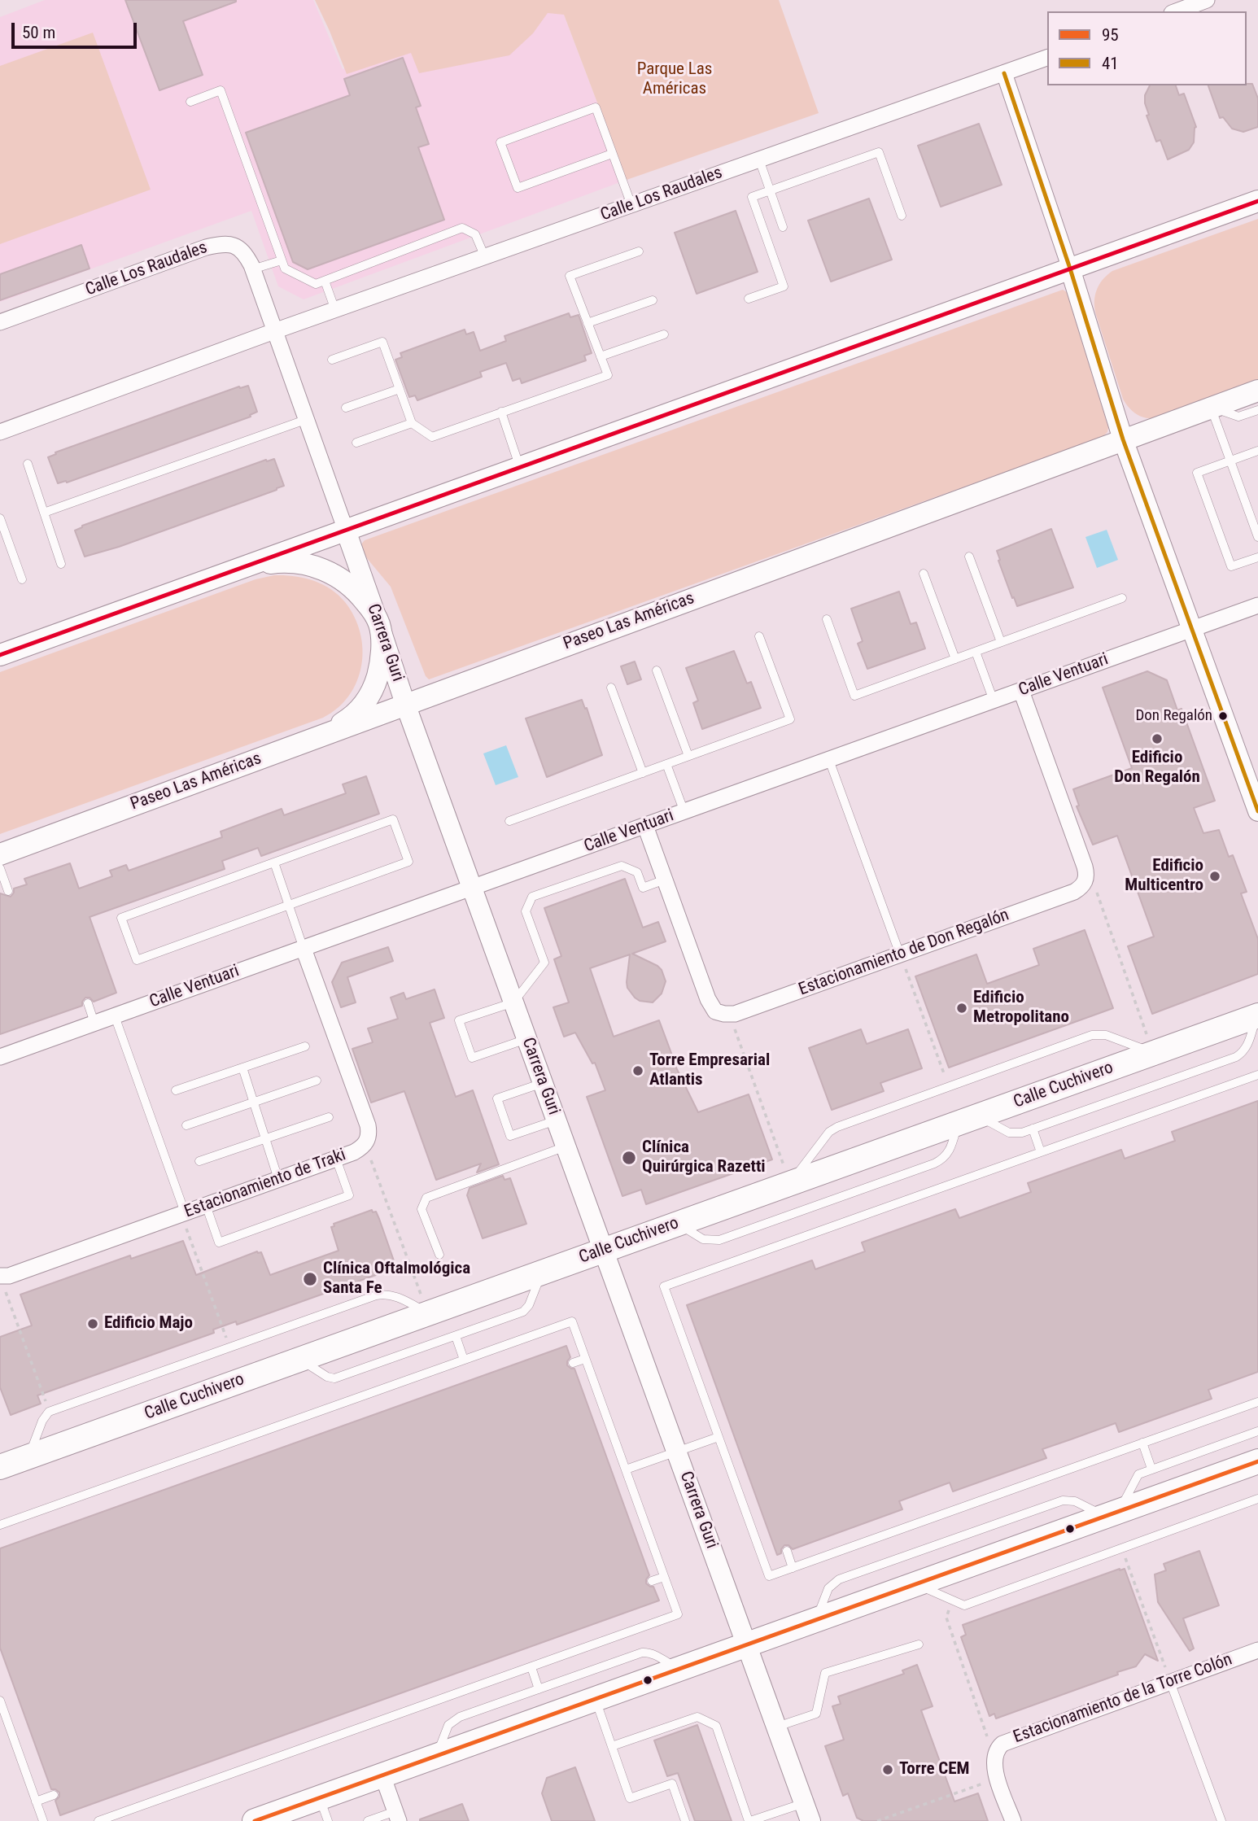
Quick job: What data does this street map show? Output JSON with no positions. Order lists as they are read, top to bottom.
{
  "streets": {
    "main road": ["Paseo Las Américas", "Calle Cuchivero"],
    "street": [
      "Calle Los Raudales",
      "Carrera Guri",
      "Calle Ventuari",
      "Estacionamiento de Don Regalón",
      "Estacionamiento de Traki",
      "Estacionamiento de la Torre Colón"
    ]
  },
  "crossings": [
    ["Calle Los Raudales", "Carrera Guri"],
    ["Paseo Las Américas", "Carrera Guri"],
    ["Carrera Guri", "Calle Ventuari"],
    ["Carrera Guri", "Calle Cuchivero"],
    ["Calle Ventuari", "Estacionamiento de Traki"]
  ],
  "parks": ["Parque Las Américas"],
  "places": [
    "Don Regalón",
    "Edificio Don Regalón",
    "Edificio Multicentro",
    "Edificio Metropolitano",
    "Torre Empresarial Atlantis",
    "Clínica Quirúrgica Razetti",
    "Clínica Oftalmológica Santa Fe",
    "Edificio Majo",
    "Torre CEM"
  ],
  "lines": ["transit line 41", "transit line 95"],
  "legend": ["95", "41"],
  "scale_bar": "50 m"
}
